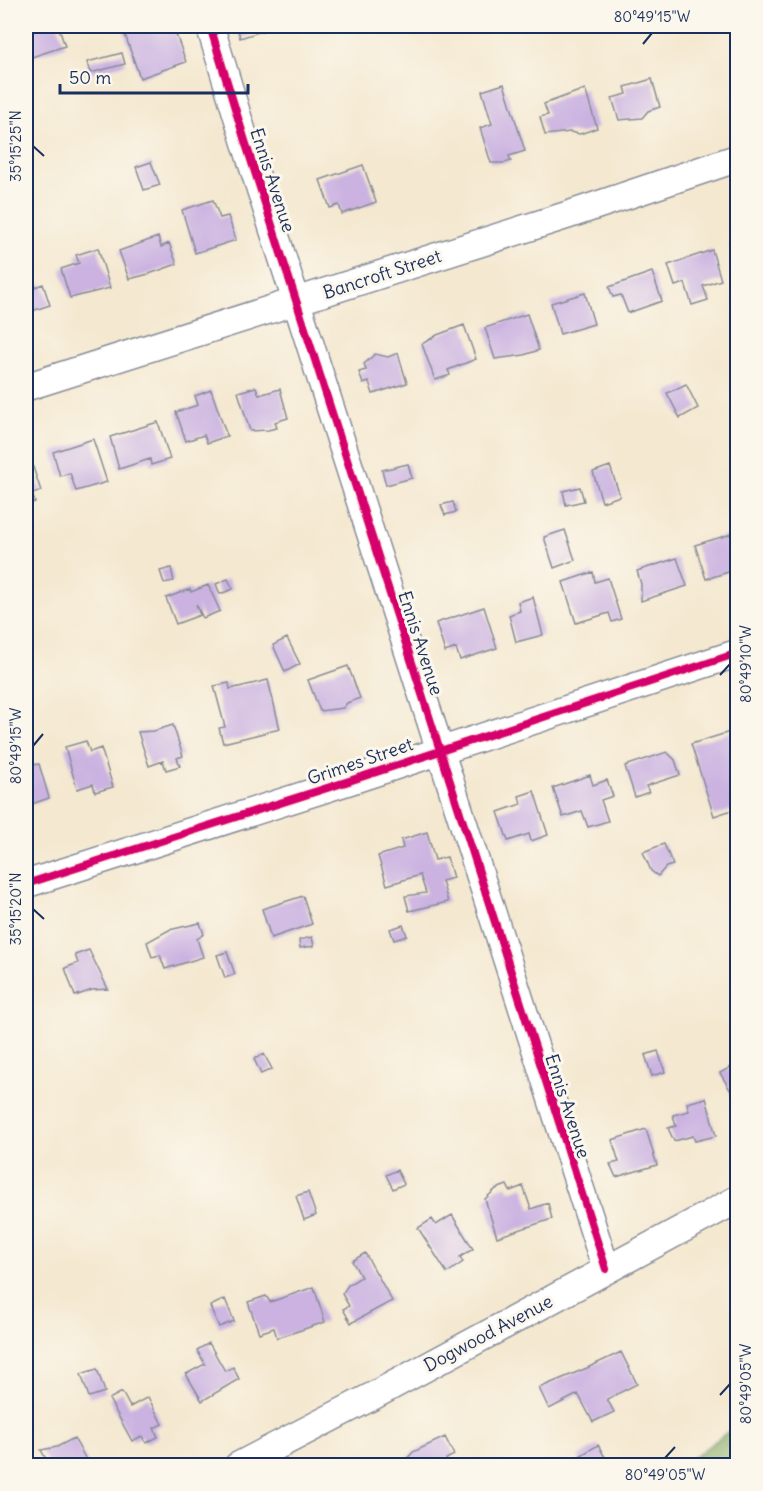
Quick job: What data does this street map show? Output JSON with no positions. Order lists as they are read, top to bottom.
{
  "streets": {
    "street": [
      "Ennis Avenue",
      "Bancroft Street",
      "Grimes Street",
      "Dogwood Avenue"
    ]
  },
  "crossings": [
    ["Ennis Avenue", "Bancroft Street"],
    ["Ennis Avenue", "Grimes Street"],
    ["Ennis Avenue", "Dogwood Avenue"]
  ],
  "scale_bar": "50 m",
  "coordinates": [
    "80°49'15\"W",
    "35°15'25\"N",
    "80°49'10\"W",
    "35°15'20\"N",
    "80°49'05\"W"
  ]
}
